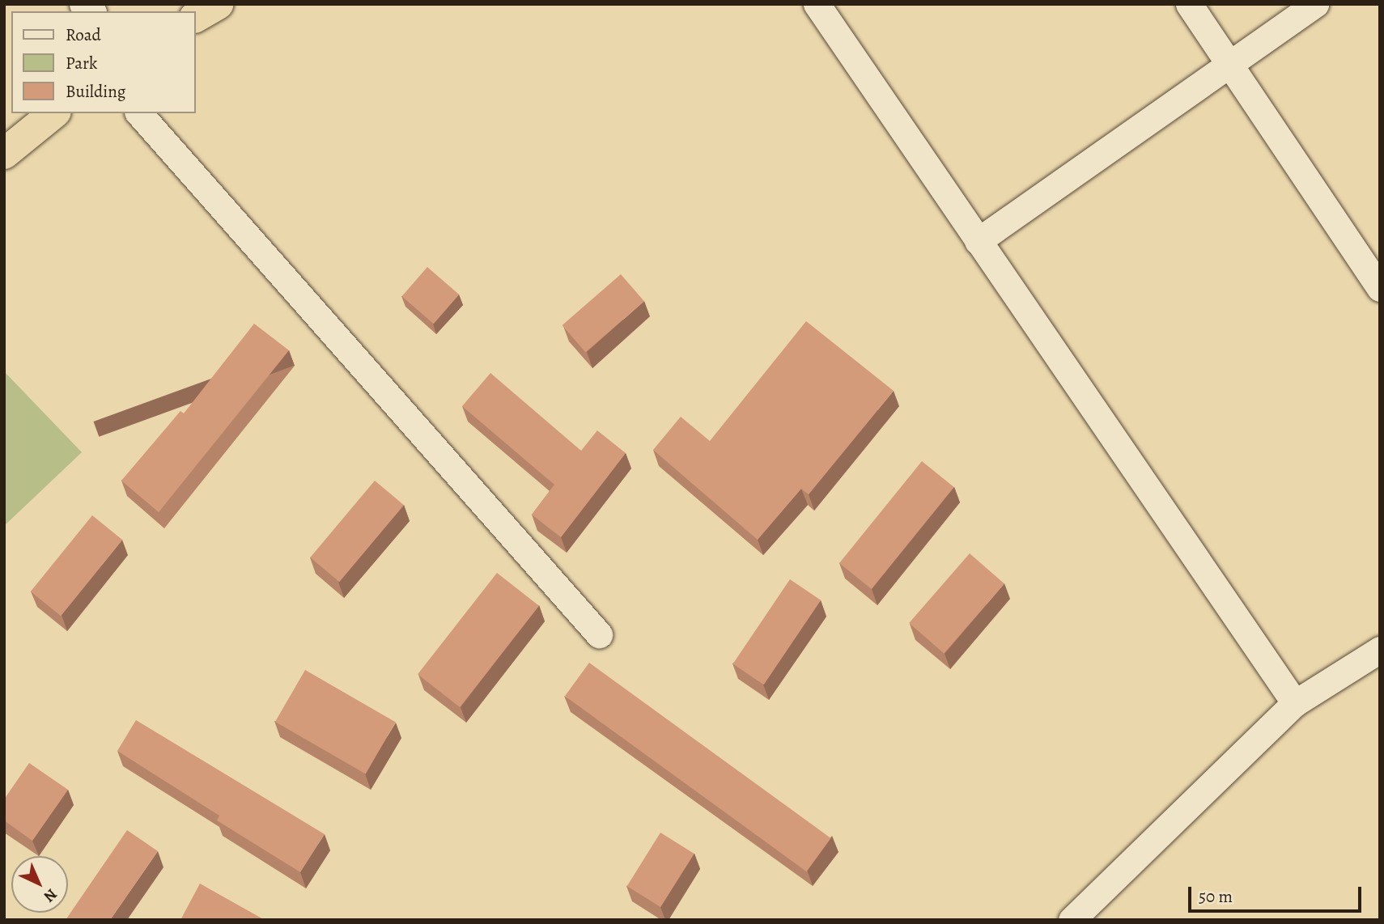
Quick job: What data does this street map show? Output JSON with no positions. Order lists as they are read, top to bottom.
{
  "legend": ["Road", "Park", "Building"],
  "scale_bar": "50 m",
  "north": "bottom right"
}
